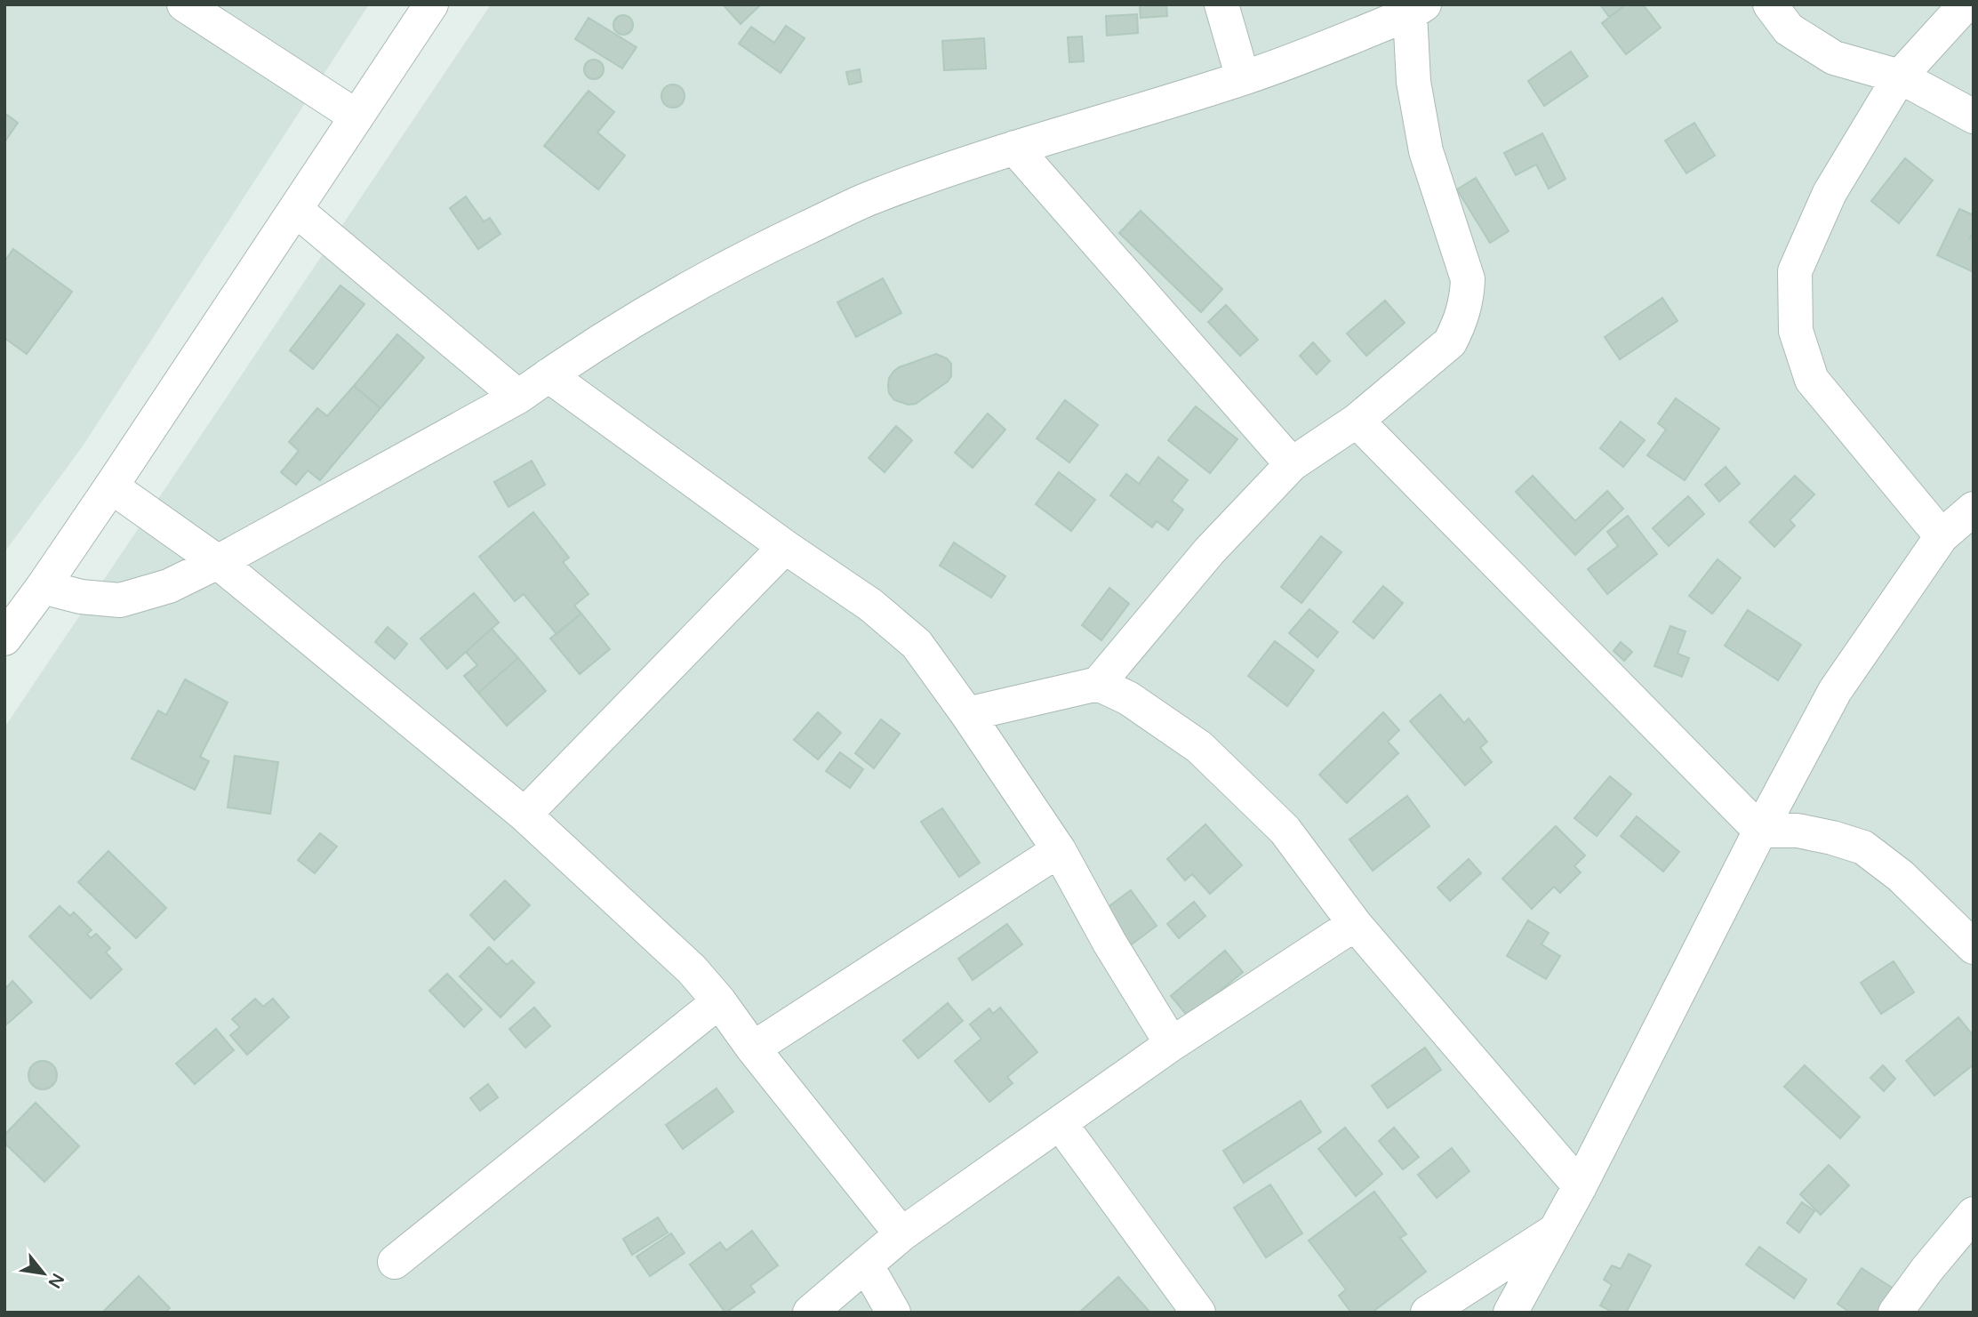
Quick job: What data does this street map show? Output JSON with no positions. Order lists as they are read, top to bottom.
{
  "north": "bottom right"
}
